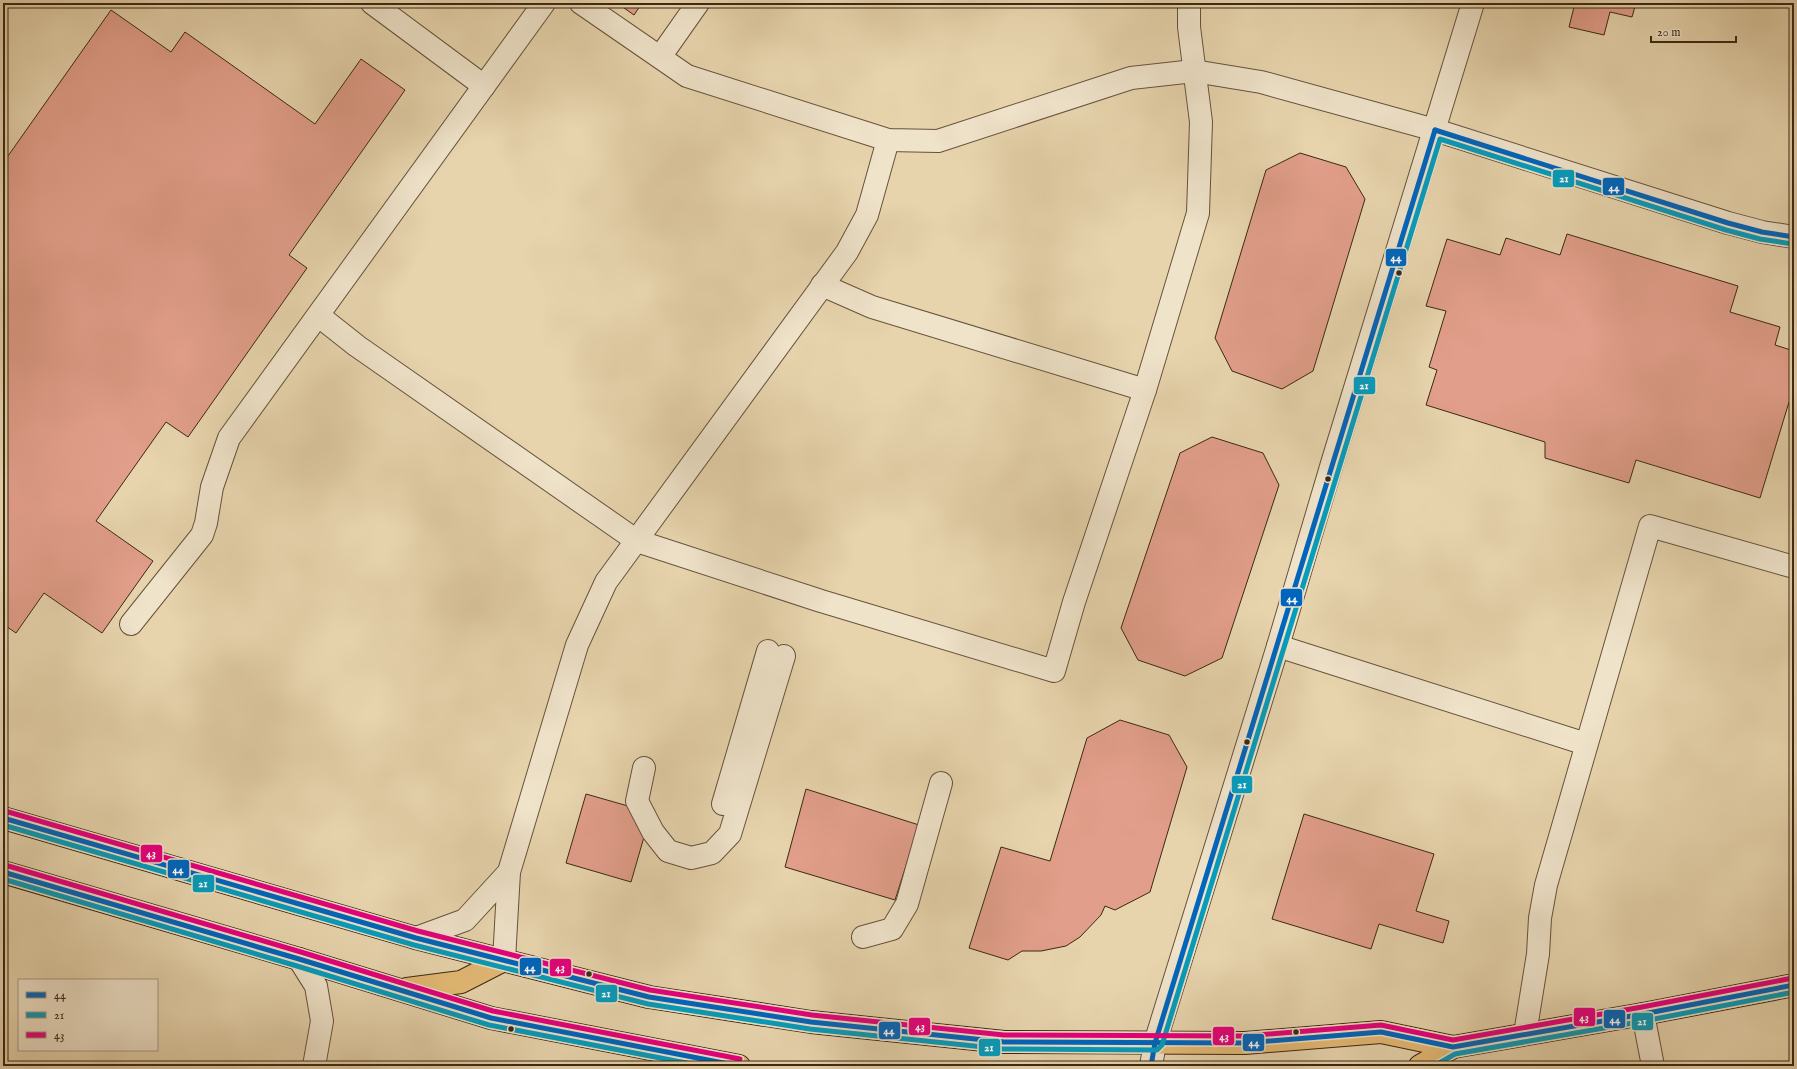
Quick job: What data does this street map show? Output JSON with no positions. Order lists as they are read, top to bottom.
{
  "lines": ["transit line 44", "transit line 21", "transit line 43"],
  "legend": ["44", "21", "43"],
  "scale_bar": "20 m"
}
